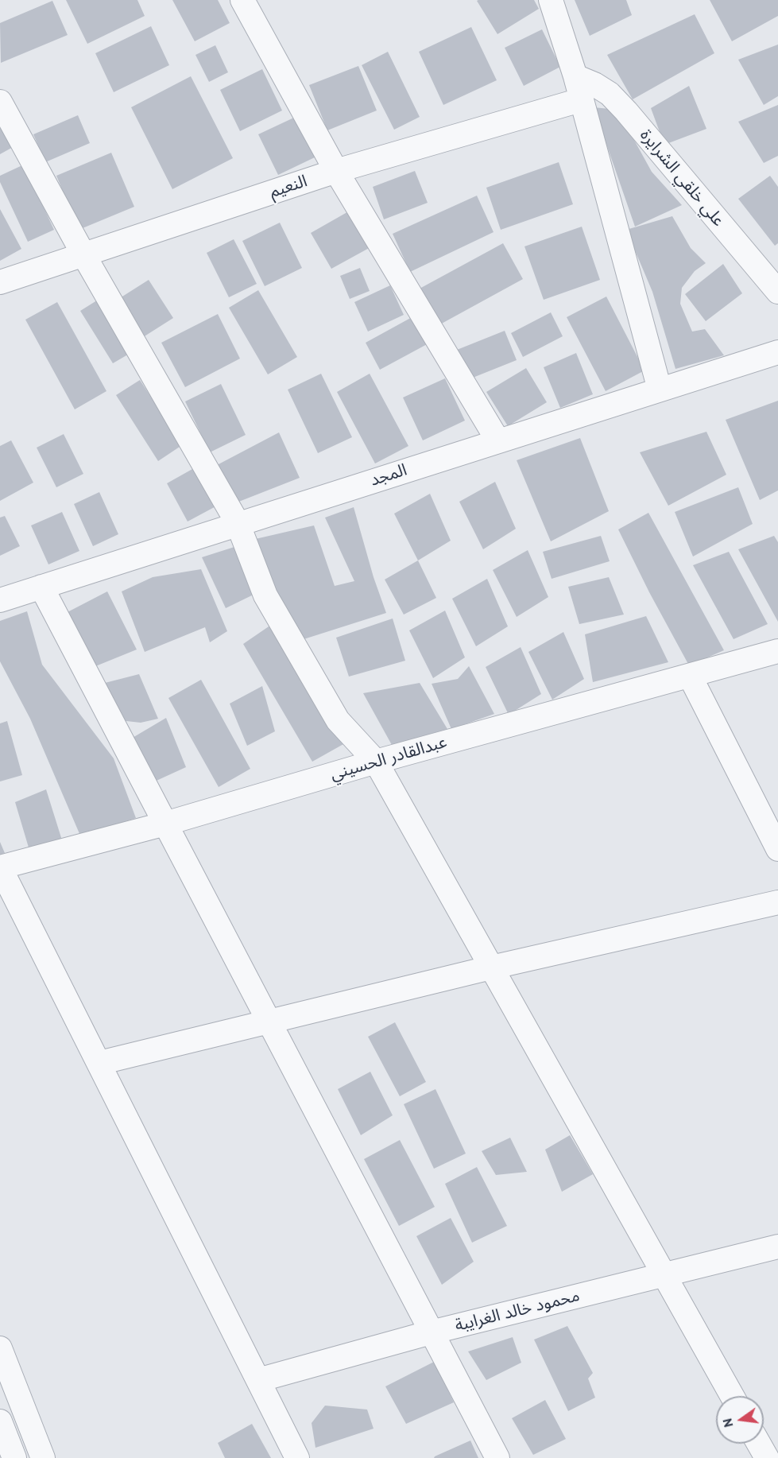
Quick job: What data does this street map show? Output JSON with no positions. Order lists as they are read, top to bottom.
{
  "streets": {
    "street": [
      "علي خلقي الشرايرة",
      "النعيم",
      "المجد",
      "عبدالقادر الحسيني",
      "محمود خالد الغرايبة"
    ]
  },
  "north": "left"
}
